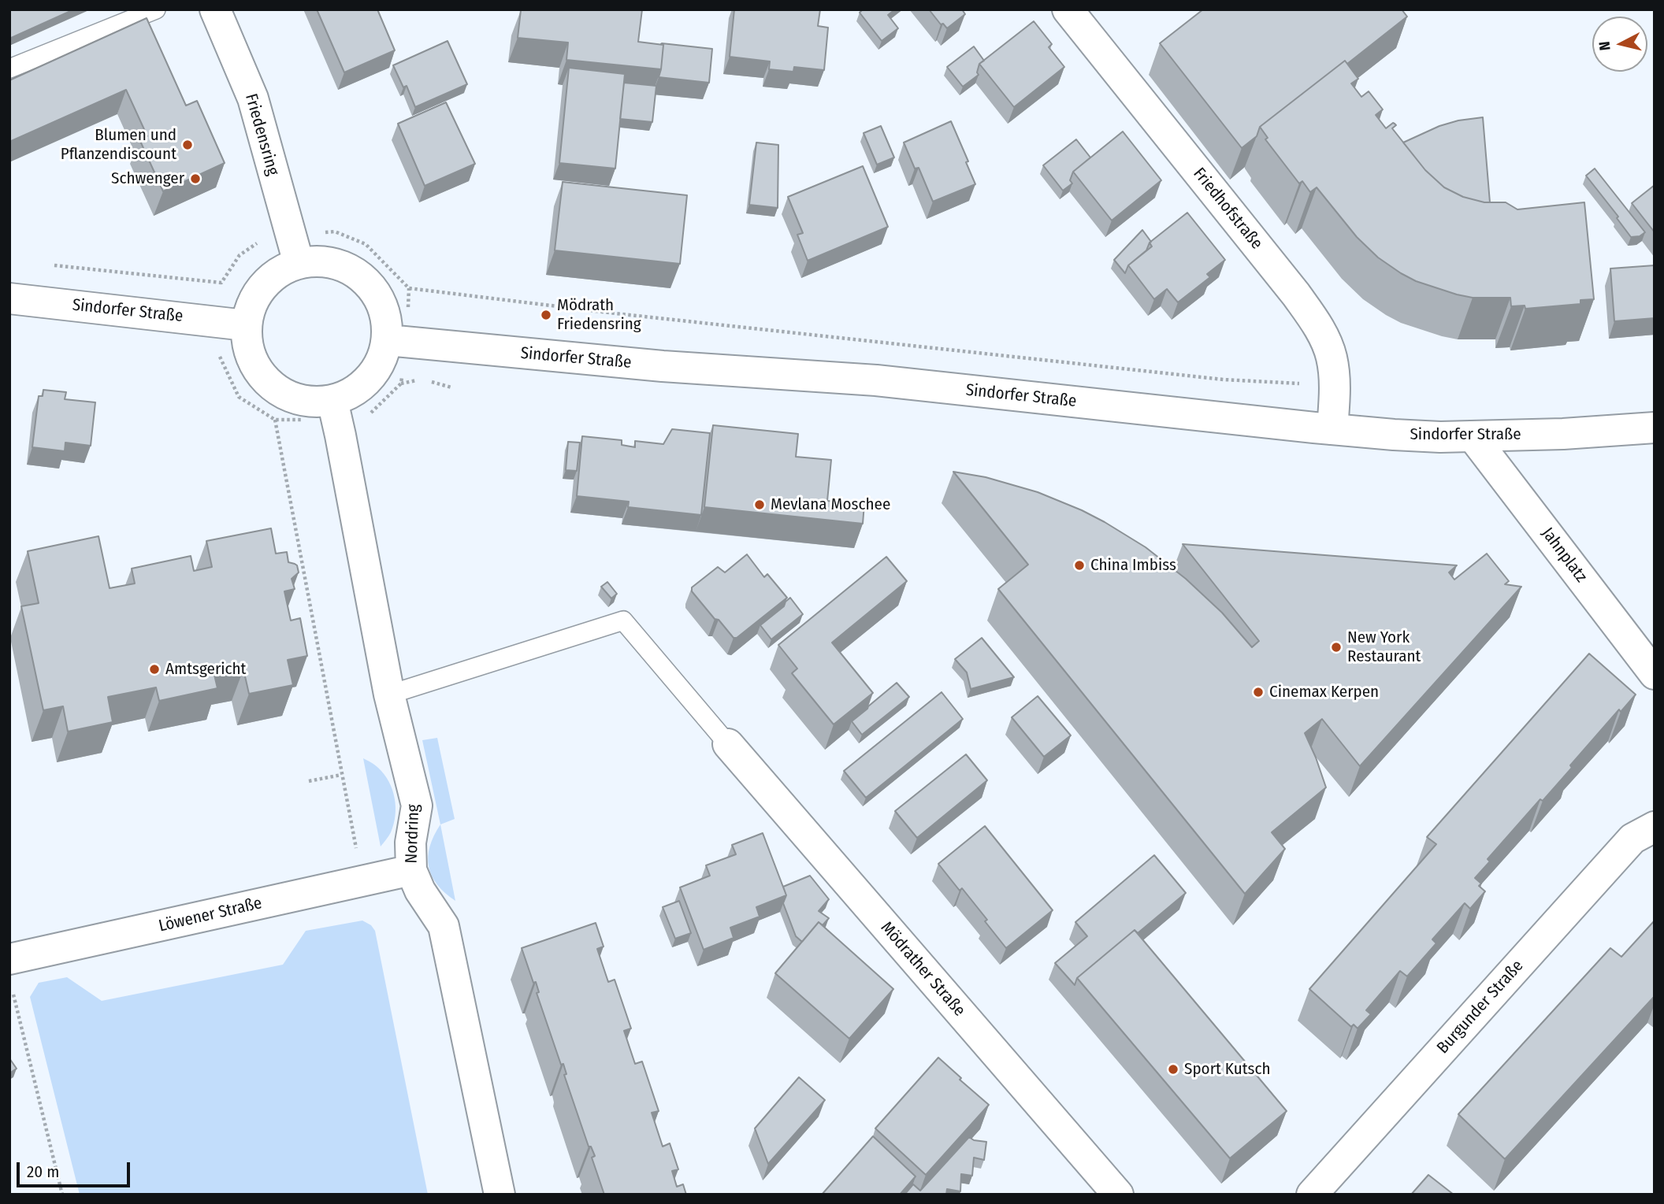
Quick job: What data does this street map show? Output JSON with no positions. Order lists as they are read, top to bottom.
{
  "streets": {
    "street": [
      "Friedensring",
      "Friedhofstraße",
      "Sindorfer Straße",
      "Jahnplatz",
      "Nordring",
      "Löwener Straße",
      "Mödrather Straße",
      "Burgunder Straße"
    ]
  },
  "crossings": [
    ["Friedensring", "Sindorfer Straße"],
    ["Friedensring", "Nordring"],
    ["Friedhofstraße", "Sindorfer Straße"],
    ["Sindorfer Straße", "Jahnplatz"],
    ["Sindorfer Straße", "Nordring"],
    ["Nordring", "Löwener Straße"]
  ],
  "places": [
    "Blumen und Pflanzendiscount",
    "Schwenger",
    "Mödrath Friedensring",
    "Mevlana Moschee",
    "China Imbiss",
    "New York Restaurant",
    "Amtsgericht",
    "Cinemax Kerpen",
    "Sport Kutsch"
  ],
  "scale_bar": "20 m",
  "north": "left"
}
